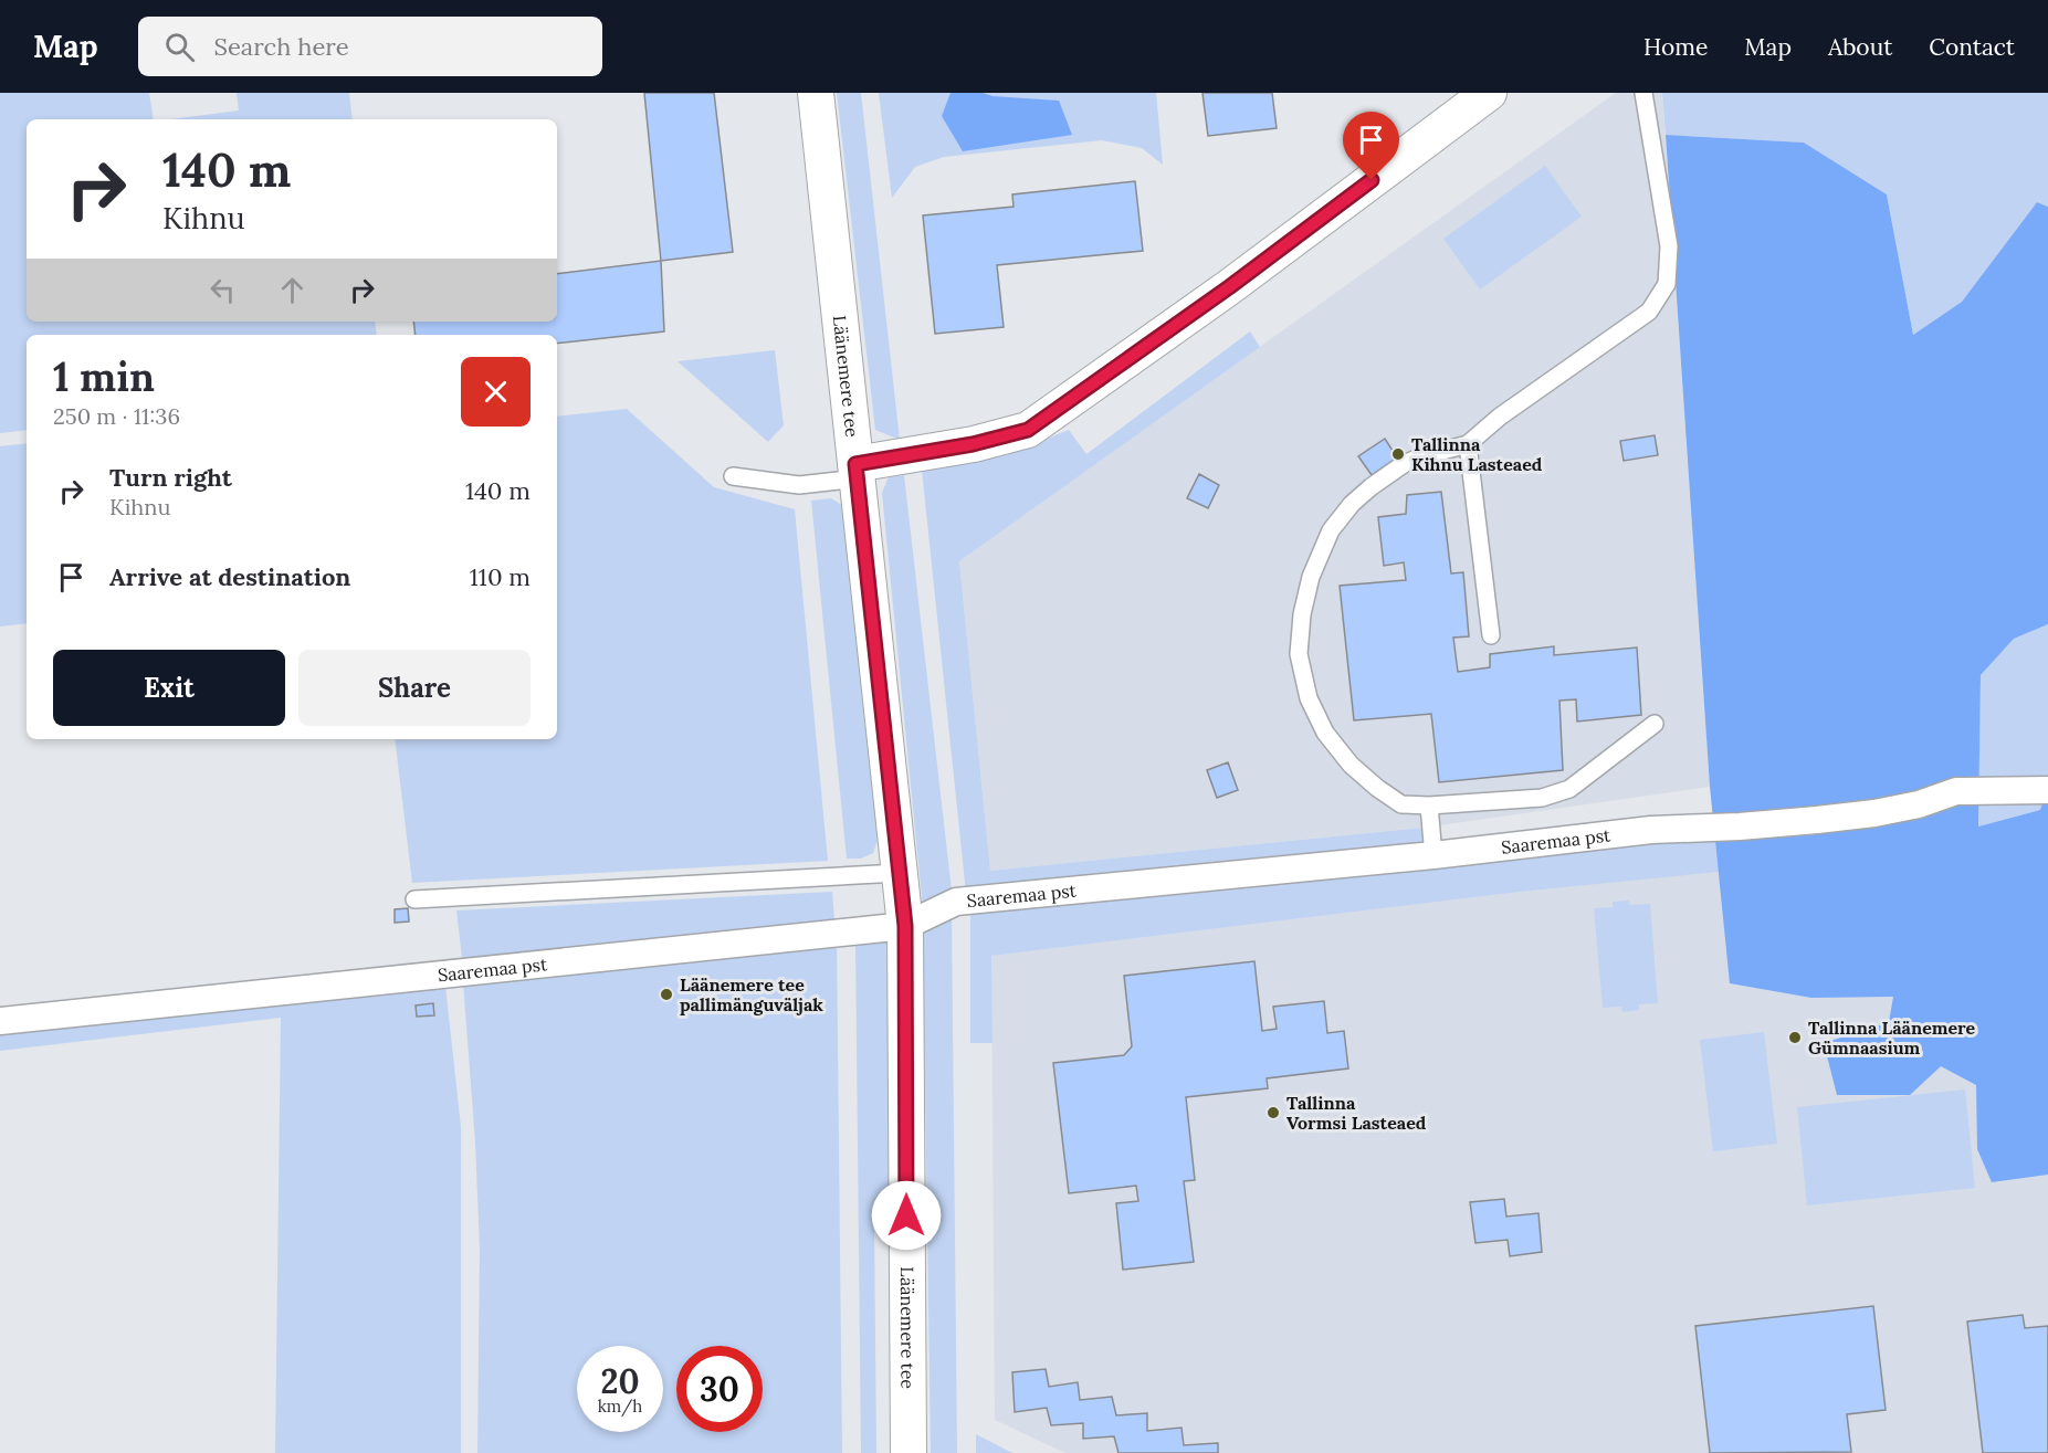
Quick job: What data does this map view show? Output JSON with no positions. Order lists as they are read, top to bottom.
{
  "streets": {
    "street": ["Läänemere tee", "Saaremaa pst"]
  },
  "crossings": [
    ["Läänemere tee", "Saaremaa pst"]
  ],
  "places": [
    "Tallinna Kihnu Lasteaed",
    "Läänemere tee pallimänguväljak",
    "Tallinna Läänemere Gümnaasium",
    "Tallinna Vormsi Lasteaed"
  ],
  "page": {
    "header": "Map",
    "search": "Search here",
    "nav": [
      "Home",
      "Map",
      "About",
      "Contact"
    ],
    "turn": ["140 m", "Kihnu"],
    "heading": ["1 min", "250 m · 11:36"],
    "list": [
      {
        "name": "Turn right",
        "note": "Kihnu",
        "value": "140 m"
      },
      {
        "name": "Arrive at destination",
        "value": "110 m"
      }
    ],
    "buttons": ["Exit", "Share"],
    "speed": "20 km/h",
    "limit": "30"
  }
}
